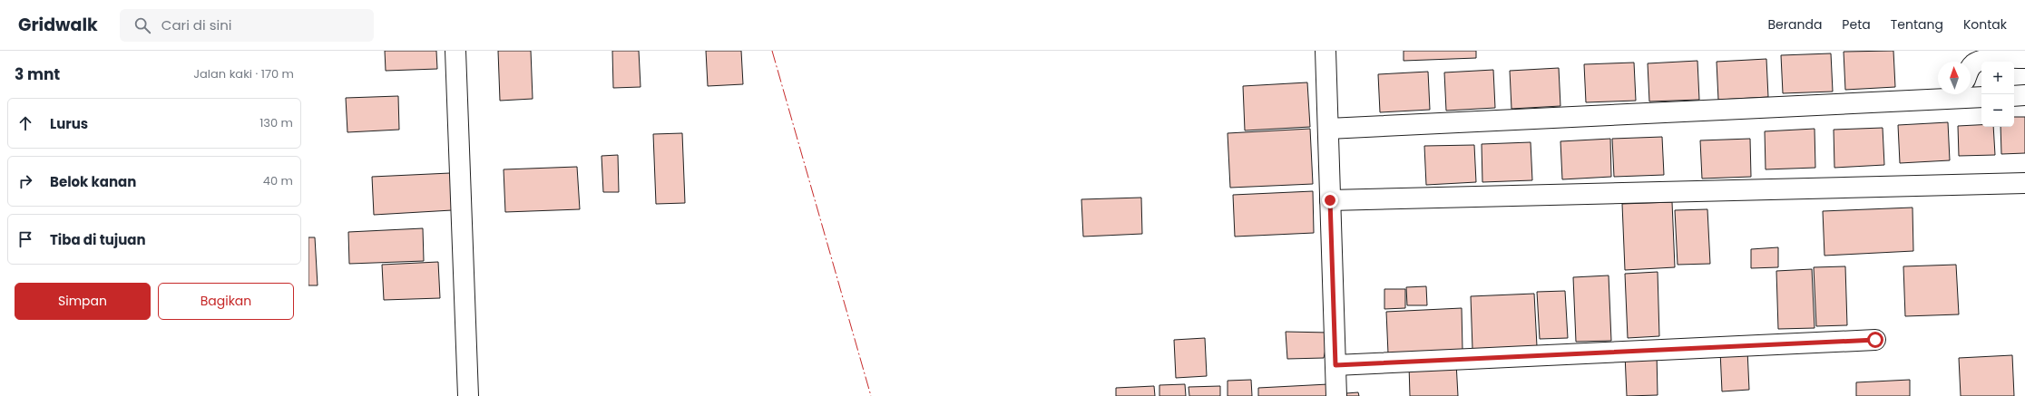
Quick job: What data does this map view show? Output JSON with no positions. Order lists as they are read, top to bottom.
{
  "north": "top",
  "page": {
    "header": "Gridwalk",
    "search": "Cari di sini",
    "nav": [
      "Beranda",
      "Peta",
      "Tentang",
      "Kontak"
    ],
    "heading": ["3 mnt", "Jalan kaki · 170 m"],
    "map_buttons": ["+", "−"],
    "list": [
      ["Lurus", "130 m"],
      ["Belok kanan", "40 m"],
      "Tiba di tujuan"
    ],
    "buttons": ["Simpan", "Bagikan"]
  }
}
